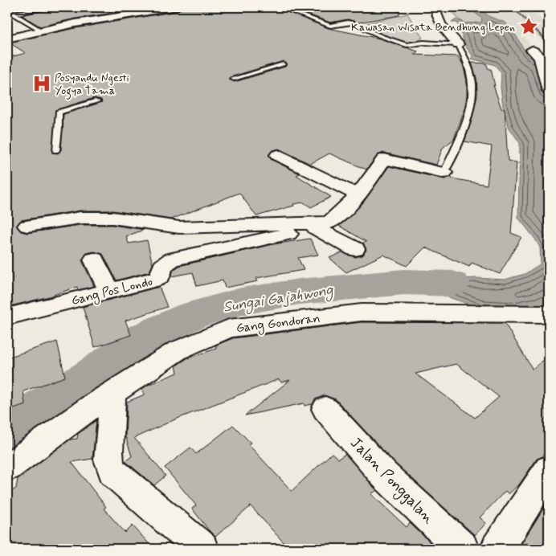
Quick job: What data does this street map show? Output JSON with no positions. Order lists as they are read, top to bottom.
{
  "streets": {
    "street": ["Gang Pos Londo", "Gang Gondoran", "Jalan Ponggalan"]
  },
  "water": ["Sungai Gajahwong"],
  "places": {
    "place": ["Kawasan Wisata Bendhung Lepen"],
    "hospital": ["Posyandu Ngesti Yogya Tama"]
  }
}
